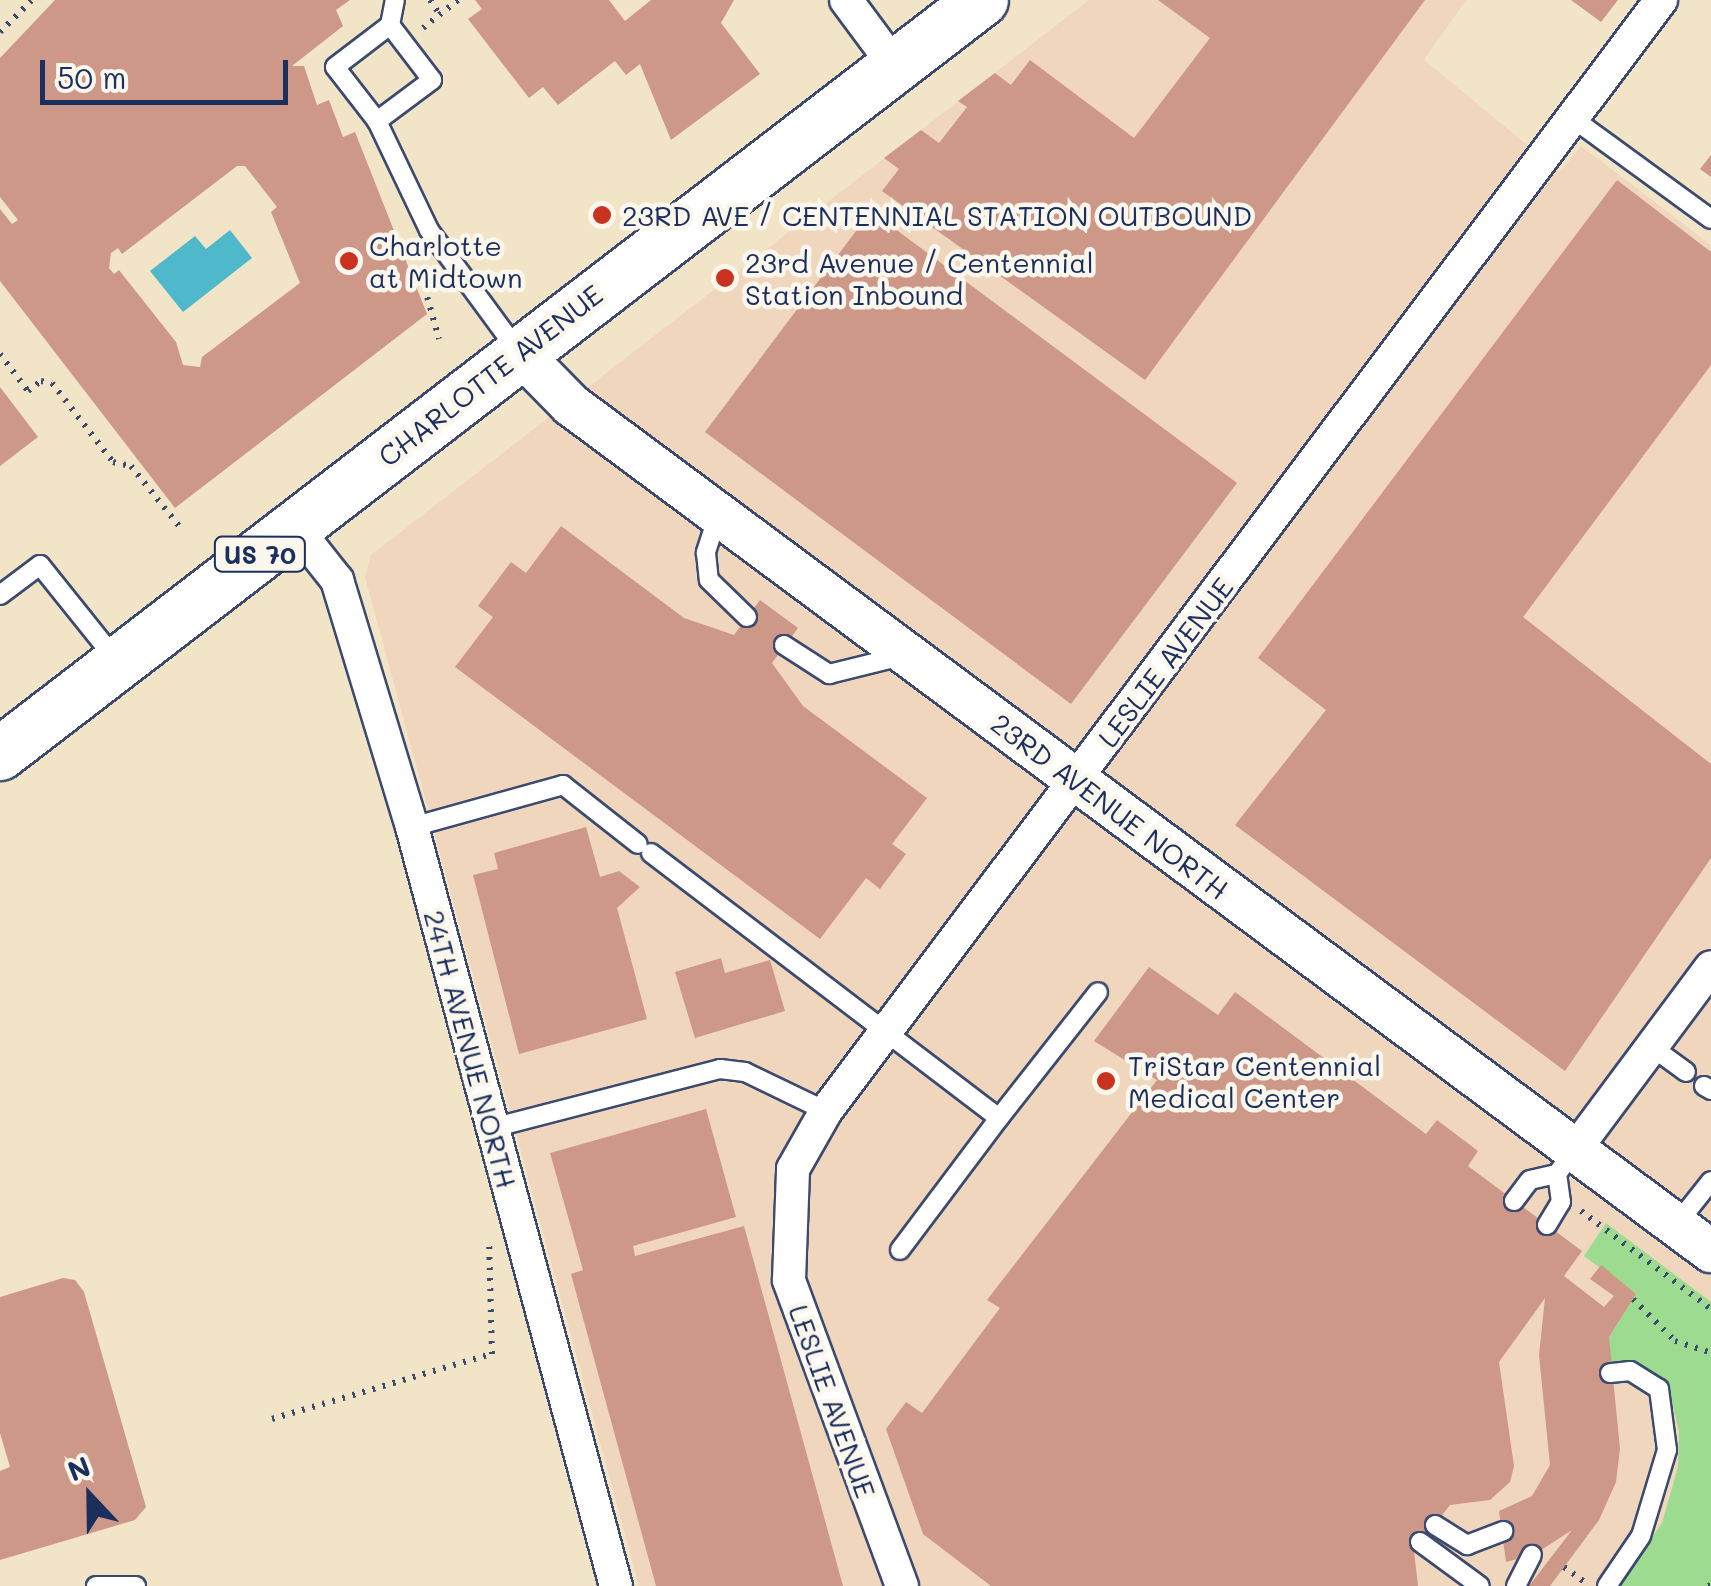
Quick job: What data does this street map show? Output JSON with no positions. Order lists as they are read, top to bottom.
{
  "streets": {
    "main road": ["CHARLOTTE AVENUE", "US 70"],
    "street": ["LESLIE AVENUE", "23RD AVENUE NORTH", "24TH AVENUE NORTH"]
  },
  "crossings": [
    ["CHARLOTTE AVENUE", "23RD AVENUE NORTH"],
    ["CHARLOTTE AVENUE", "24TH AVENUE NORTH"],
    ["LESLIE AVENUE", "23RD AVENUE NORTH"]
  ],
  "places": [
    "23RD AVE / CENTENNIAL STATION OUTBOUND",
    "Charlotte at Midtown",
    "23rd Avenue / Centennial Station Inbound",
    "TriStar Centennial Medical Center"
  ],
  "scale_bar": "50 m",
  "north": "top"
}
